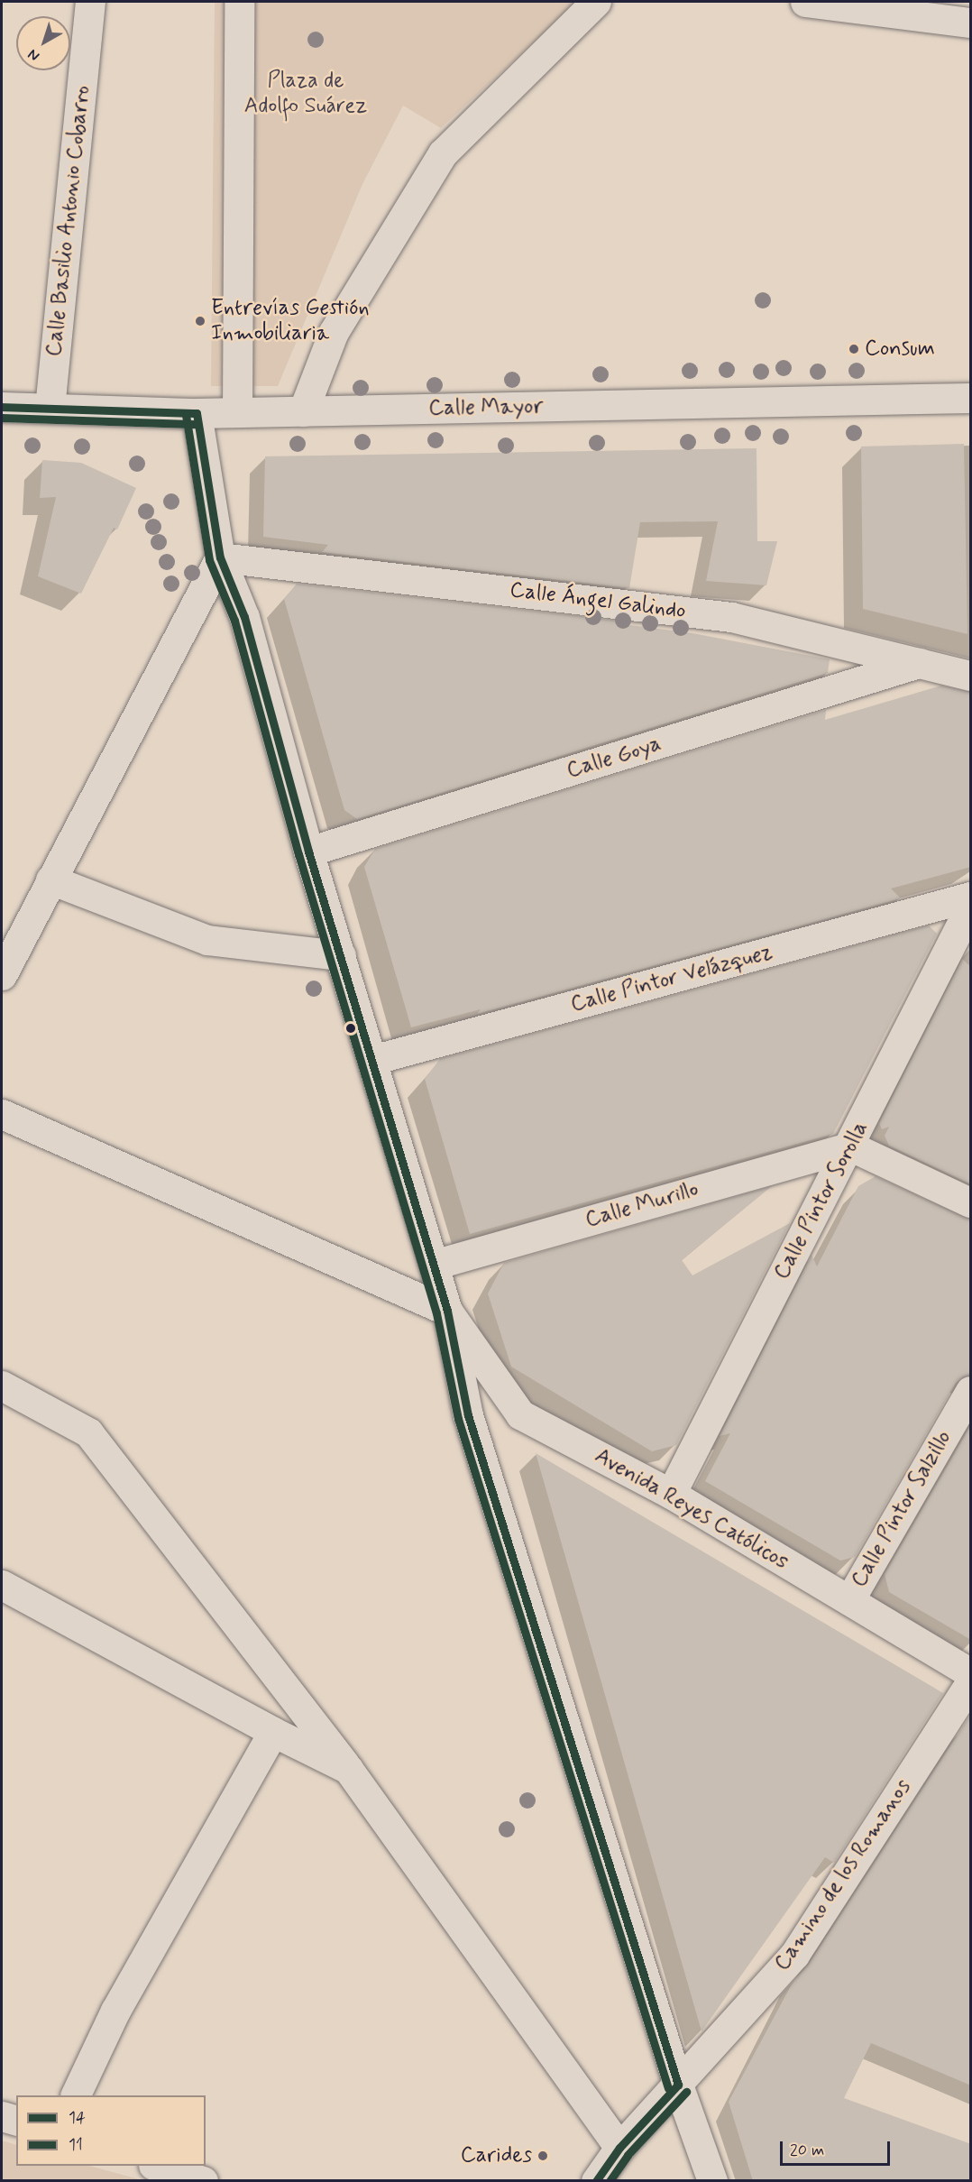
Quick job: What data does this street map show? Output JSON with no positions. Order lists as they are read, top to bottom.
{
  "streets": {
    "street": [
      "Calle Basilio Antonio Cobarro",
      "Calle Mayor",
      "Calle Ángel Galindo",
      "Calle Goya",
      "Calle Pintor Velázquez",
      "Calle Pintor Sorolla",
      "Calle Murillo",
      "Avenida Reyes Católicos",
      "Calle Pintor Salzillo",
      "Camino de los Romanos"
    ]
  },
  "crossings": [
    ["Calle Basilio Antonio Cobarro", "Calle Mayor"],
    ["Calle Ángel Galindo", "Calle Goya"],
    ["Calle Pintor Sorolla", "Calle Murillo"],
    ["Calle Pintor Sorolla", "Avenida Reyes Católicos"],
    ["Avenida Reyes Católicos", "Calle Pintor Salzillo"]
  ],
  "parks": ["Plaza de Adolfo Suárez"],
  "places": ["Entrevías Gestión Inmobiliaria", "Consum", "Carides"],
  "lines": ["transit line 14", "transit line 11"],
  "legend": ["14", "11"],
  "scale_bar": "20 m",
  "north": "bottom left"
}
